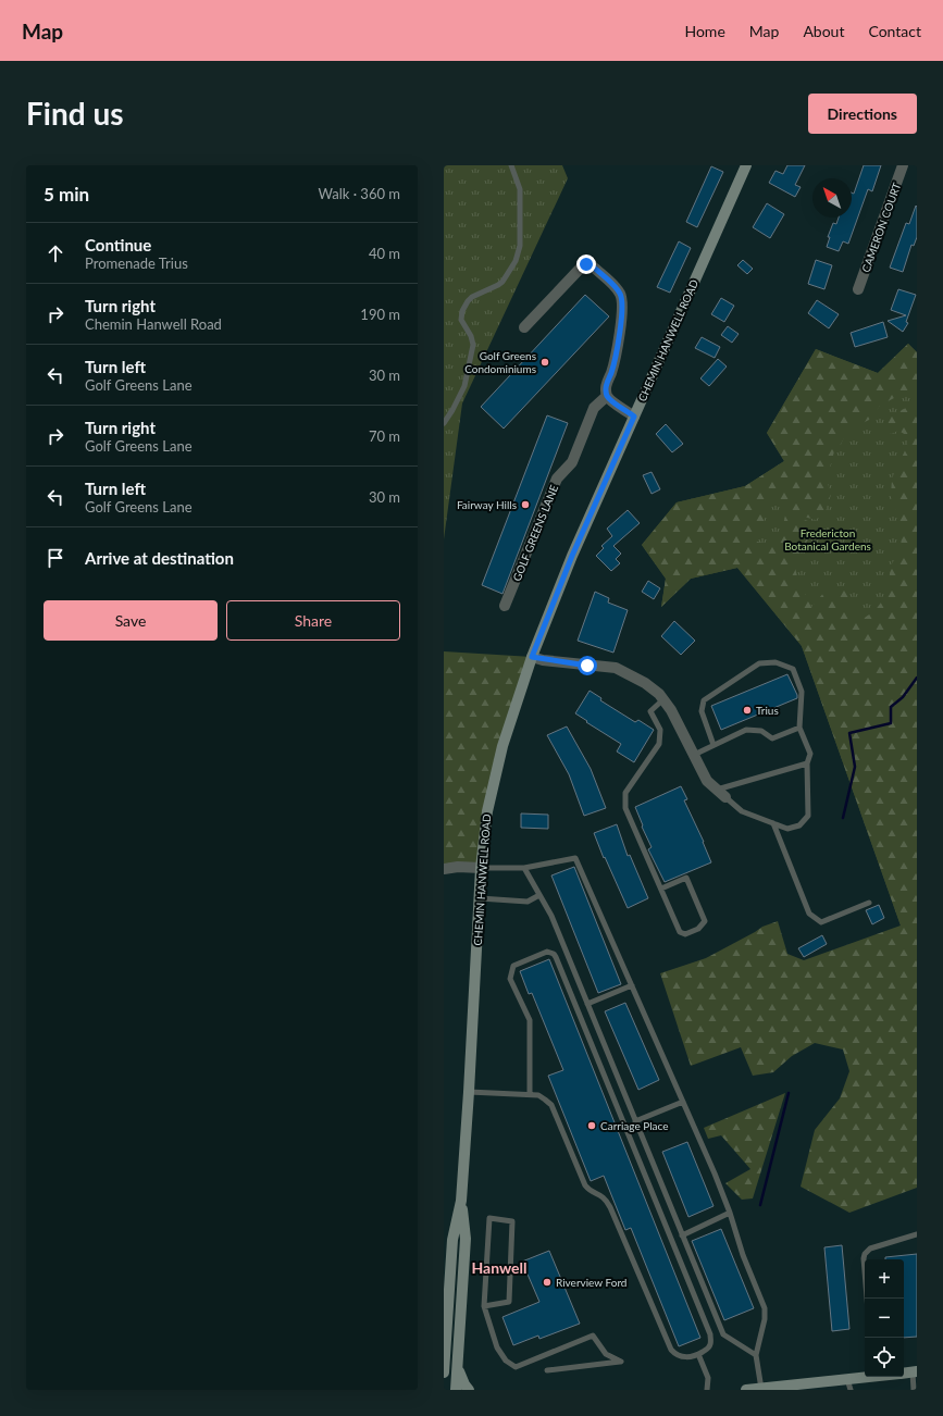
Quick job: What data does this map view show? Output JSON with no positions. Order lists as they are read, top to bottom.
{
  "streets": {
    "main road": ["CHEMIN HANWELL ROAD"],
    "street": ["CAMERON COURT", "GOLF GREENS LANE"]
  },
  "districts": ["Hanwell"],
  "parks": ["Fredericton Botanical Gardens"],
  "places": [
    "Golf Greens Condominiums",
    "Fairway Hills",
    "Trius",
    "Carriage Place",
    "Riverview Ford"
  ],
  "north": "top left",
  "page": {
    "header": "Map",
    "nav": [
      "Home",
      "Map",
      "About",
      "Contact"
    ],
    "buttons": [
      "Directions",
      ["Save", "Share"]
    ],
    "title": "Find us",
    "heading": ["5 min", "Walk · 360 m"],
    "list": [
      ["Continue", "Promenade Trius", "40 m"],
      ["Turn right", "Chemin Hanwell Road", "190 m"],
      ["Turn left", "Golf Greens Lane", "30 m"],
      ["Turn right", "Golf Greens Lane", "70 m"],
      ["Turn left", "Golf Greens Lane", "30 m"],
      "Arrive at destination"
    ],
    "map_buttons": ["+", "−"]
  }
}
